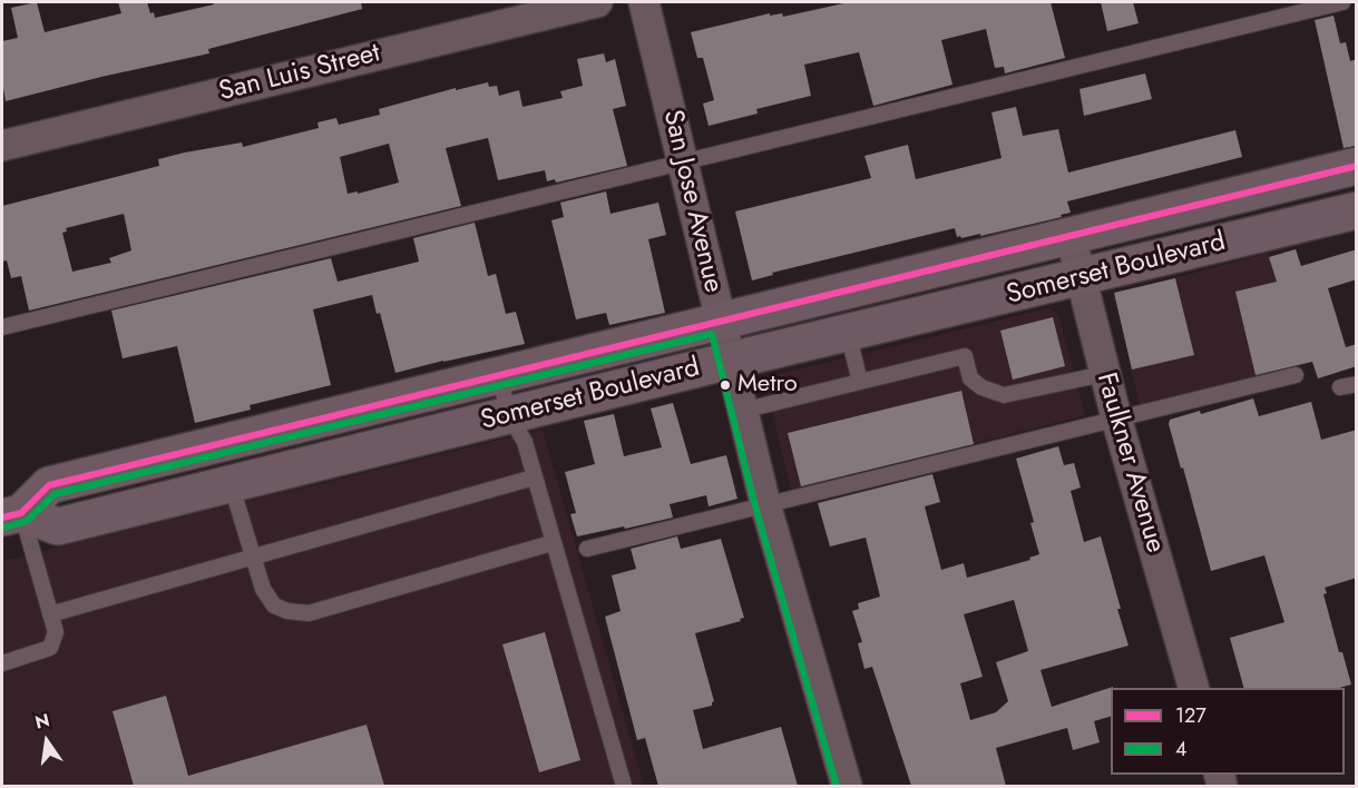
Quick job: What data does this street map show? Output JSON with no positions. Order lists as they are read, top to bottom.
{
  "streets": {
    "main road": ["Somerset Boulevard"],
    "street": ["San Luis Street", "San Jose Avenue", "Faulkner Avenue"]
  },
  "crossings": [
    ["San Jose Avenue", "Somerset Boulevard"],
    ["Somerset Boulevard", "Faulkner Avenue"]
  ],
  "places": ["Metro"],
  "lines": ["transit line 127", "transit line 4"],
  "legend": ["127", "4"],
  "north": "top"
}
